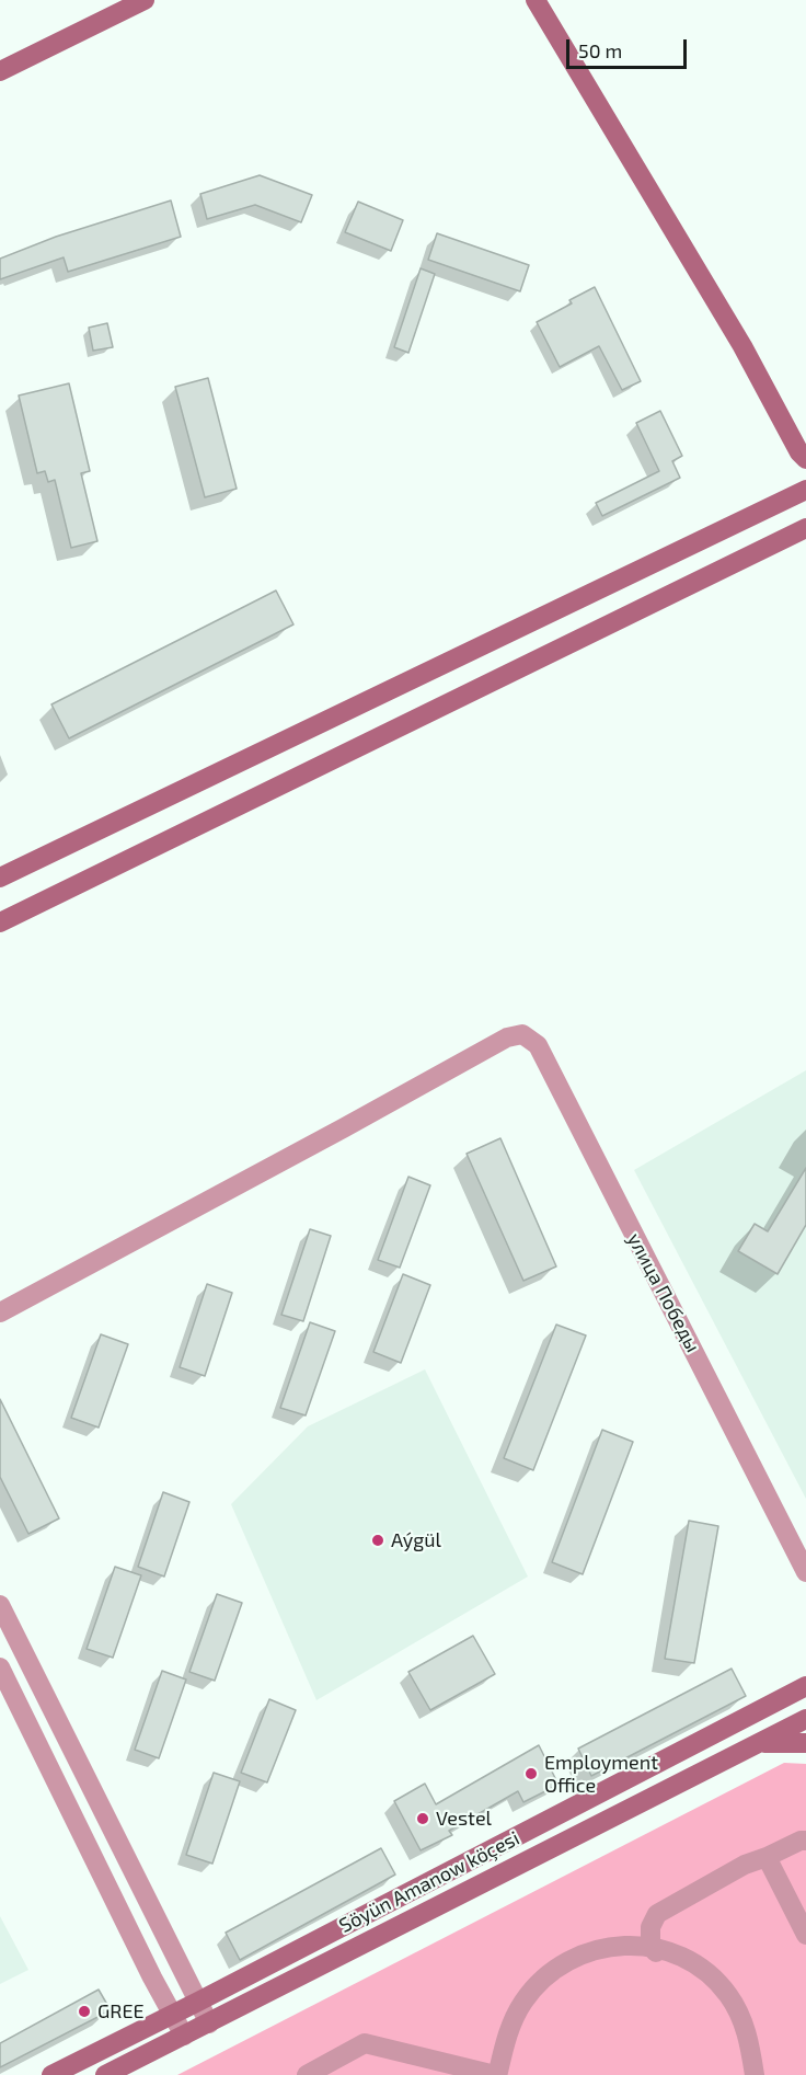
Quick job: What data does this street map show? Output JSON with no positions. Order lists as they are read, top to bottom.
{
  "streets": {
    "street": ["улица Победы", "Söyün Amanow köçesi"]
  },
  "places": [
    "Aýgül",
    "Employment Office",
    "Vestel",
    "GREE"
  ],
  "scale_bar": "50 m"
}
